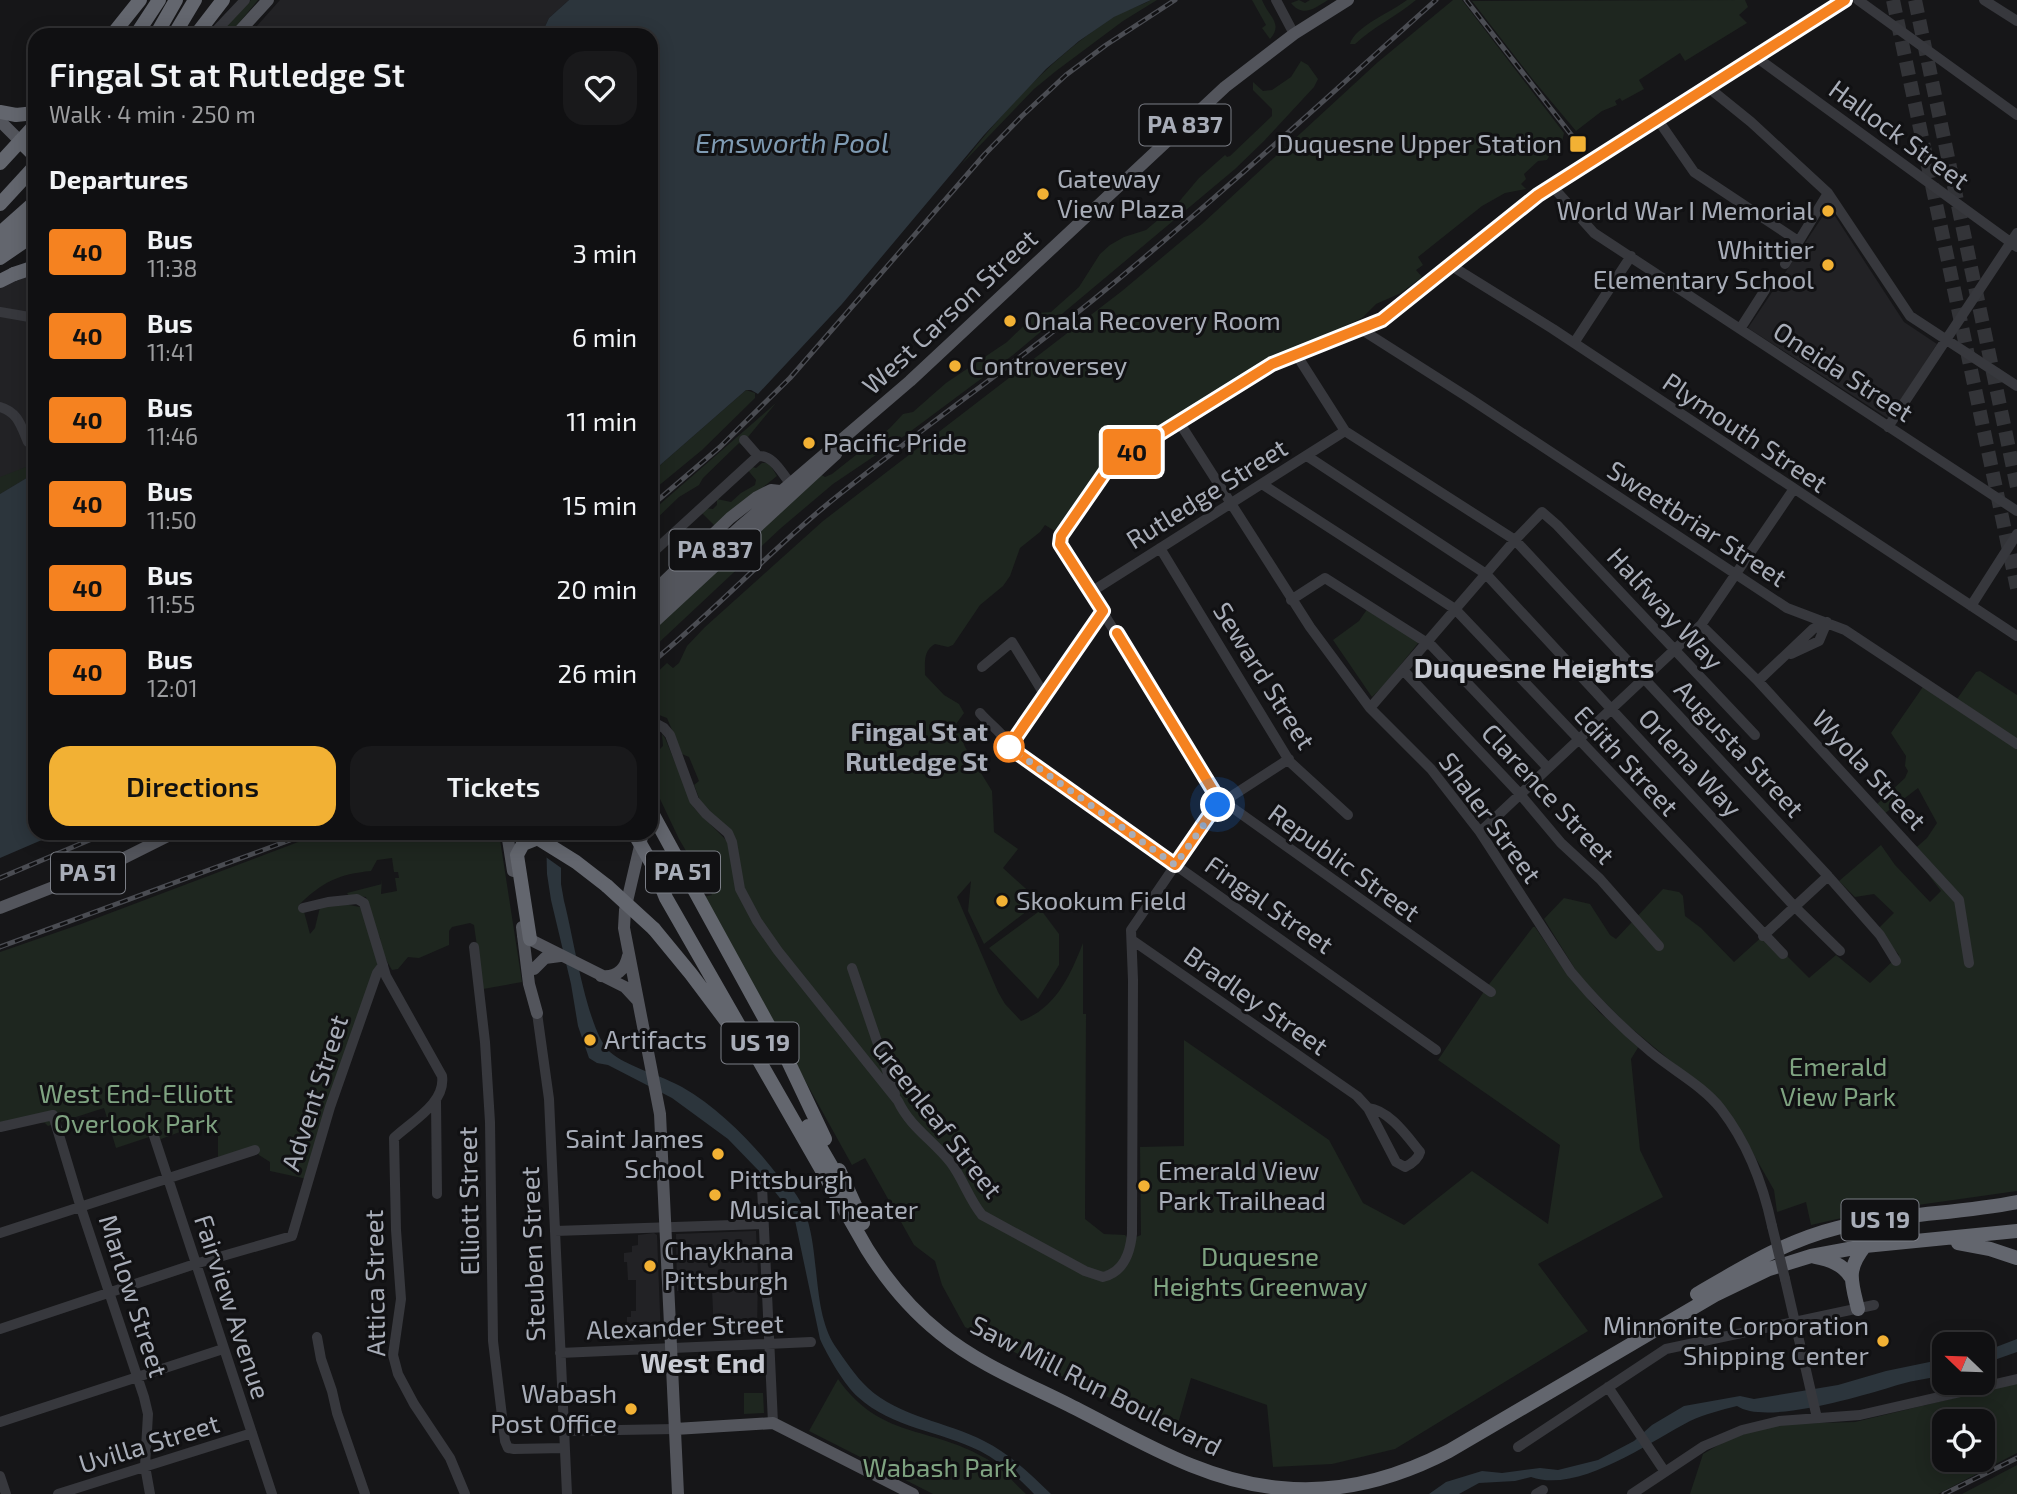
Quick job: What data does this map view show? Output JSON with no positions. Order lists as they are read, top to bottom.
{
  "streets": {
    "highway": ["PA 51", "US 19", "Saw Mill Run Boulevard"],
    "main road": ["PA 837", "West Carson Street", "Steuben Street"],
    "street": [
      "Hallock Street",
      "Oneida Street",
      "Plymouth Street",
      "Rutledge Street",
      "Sweetbriar Street",
      "Halfway Way",
      "Seward Street",
      "Augusta Street",
      "Edith Street",
      "Orlena Way",
      "Wyola Street",
      "Clarence Street",
      "Shaler Street",
      "Republic Street",
      "Fingal Street",
      "Bradley Street",
      "Advent Street",
      "Greenleaf Street",
      "Elliott Street",
      "Attica Street",
      "Marlow Street",
      "Fairview Avenue",
      "Alexander Street",
      "Uvilla Street"
    ]
  },
  "crossings": [
    ["Rutledge Street", "Seward Street"],
    ["Rutledge Street", "Augusta Street"],
    ["Rutledge Street", "Edith Street"],
    ["Rutledge Street", "Orlena Way"],
    ["Rutledge Street", "Shaler Street"],
    ["Rutledge Street", "Republic Street"],
    ["Halfway Way", "Augusta Street"],
    ["Seward Street", "Greenleaf Street"],
    ["Shaler Street", "Republic Street"],
    ["Republic Street", "Greenleaf Street"],
    ["PA 51", "Saw Mill Run Boulevard"],
    ["Fingal Street", "Greenleaf Street"],
    ["Bradley Street", "Greenleaf Street"],
    ["US 19", "Saw Mill Run Boulevard"],
    ["Advent Street", "Fairview Avenue"],
    ["Elliott Street", "Steuben Street"],
    ["Steuben Street", "Alexander Street"],
    ["Marlow Street", "Uvilla Street"],
    ["Fairview Avenue", "Uvilla Street"]
  ],
  "districts": ["Duquesne Heights", "West End"],
  "water": ["Emsworth Pool"],
  "parks": [
    "Emerald View Park",
    "West End-Elliott Overlook Park",
    "Duquesne Heights Greenway",
    "Wabash Park"
  ],
  "places": {
    "transit": ["Duquesne Upper Station"],
    "other": [
      "Gateway View Plaza",
      "World War I Memorial",
      "Whittier Elementary School",
      "Onala Recovery Room",
      "Controversey",
      "Pacific Pride",
      "Fingal St at Rutledge St",
      "Skookum Field",
      "Artifacts",
      "Saint James School",
      "Emerald View Park Trailhead",
      "Pittsburgh Musical Theater",
      "Chaykhana Pittsburgh",
      "Minnonite Corporation Shipping Center",
      "Wabash Post Office"
    ]
  },
  "lines": ["bus line 40"],
  "north": "top left",
  "page": {
    "on_map": "40",
    "heading": [
      ["Fingal St at Rutledge St", "Walk · 4 min · 250 m"],
      "Departures"
    ],
    "list": [
      {
        "mark": "40",
        "name": "Bus",
        "note": "11:38",
        "value": "3 min"
      },
      {
        "mark": "40",
        "name": "Bus",
        "note": "11:41",
        "value": "6 min"
      },
      {
        "mark": "40",
        "name": "Bus",
        "note": "11:46",
        "value": "11 min"
      },
      {
        "mark": "40",
        "name": "Bus",
        "note": "11:50",
        "value": "15 min"
      },
      {
        "mark": "40",
        "name": "Bus",
        "note": "11:55",
        "value": "20 min"
      },
      {
        "mark": "40",
        "name": "Bus",
        "note": "12:01",
        "value": "26 min"
      }
    ],
    "buttons": ["Directions", "Tickets"]
  }
}
